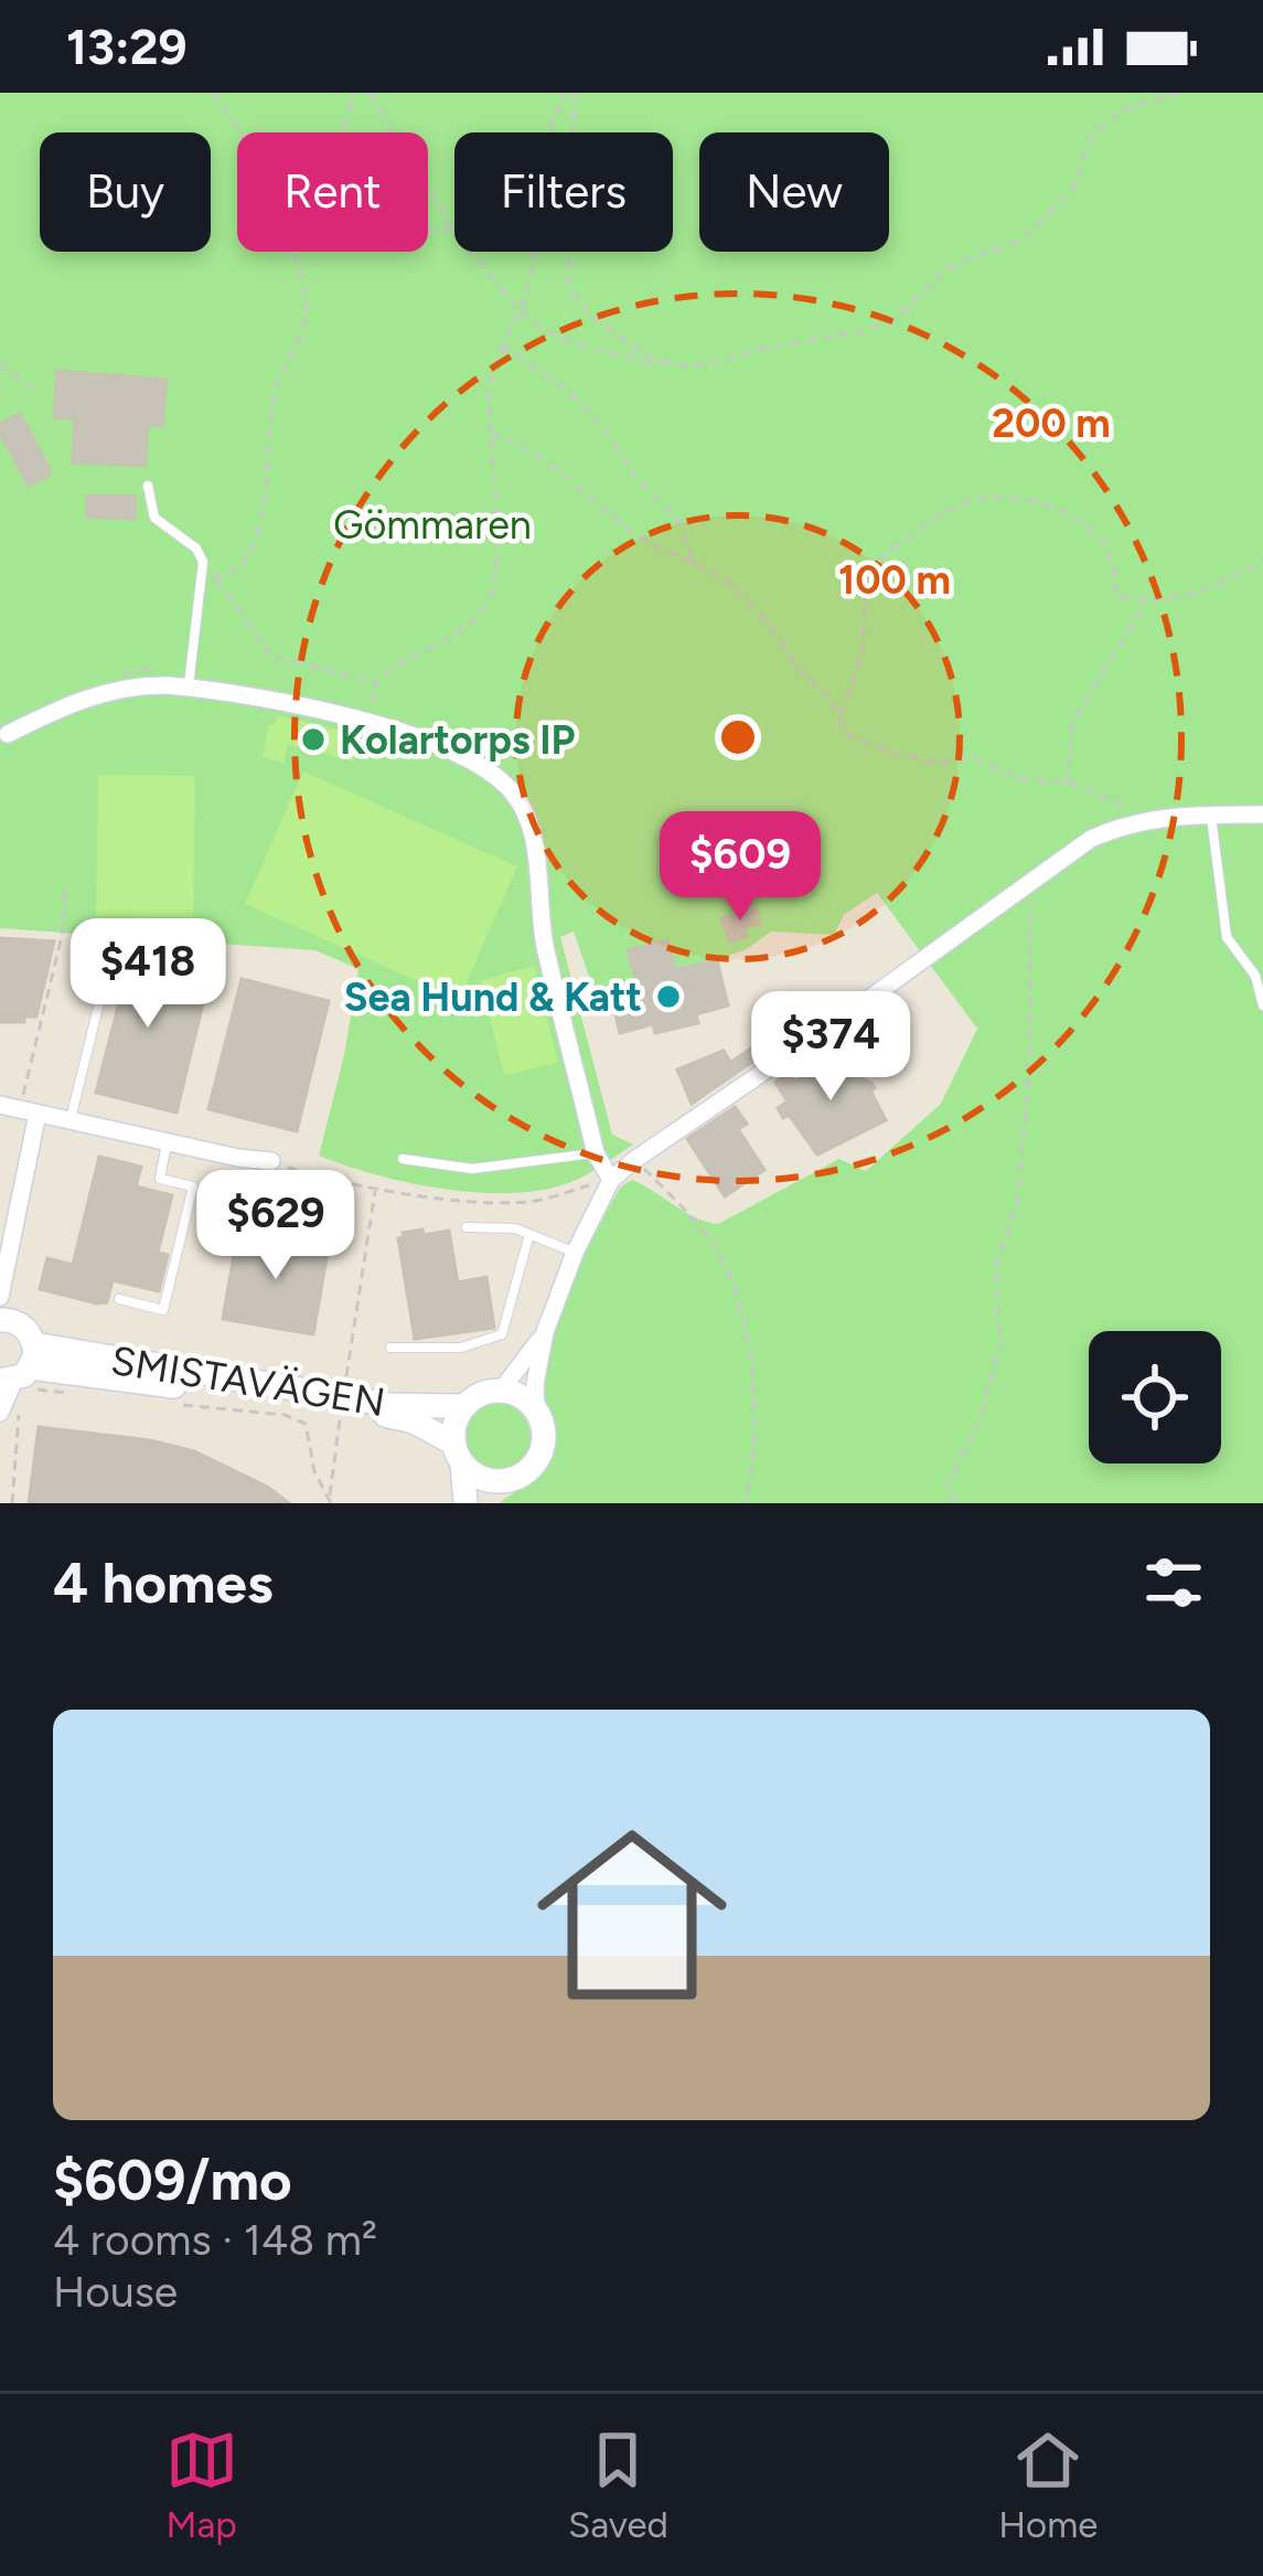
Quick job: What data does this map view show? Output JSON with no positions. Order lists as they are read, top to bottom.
{
  "streets": {
    "street": ["SMISTAVÄGEN"]
  },
  "parks": ["Gömmaren"],
  "places": ["Kolartorps IP", "Sea Hund & Katt"],
  "page": {
    "status": "13:29",
    "chip": [
      "Buy",
      "Rent",
      "Filters",
      "New"
    ],
    "price": [
      "$609",
      "$418",
      "$374",
      "$629"
    ],
    "heading": "4 homes",
    "list": [
      {
        "name": "$609/mo",
        "note": "4 rooms · 148 m² · House"
      }
    ],
    "tabs": ["Map", "Saved", "Home"]
  },
  "rings": ["200 m", "100 m"]
}
